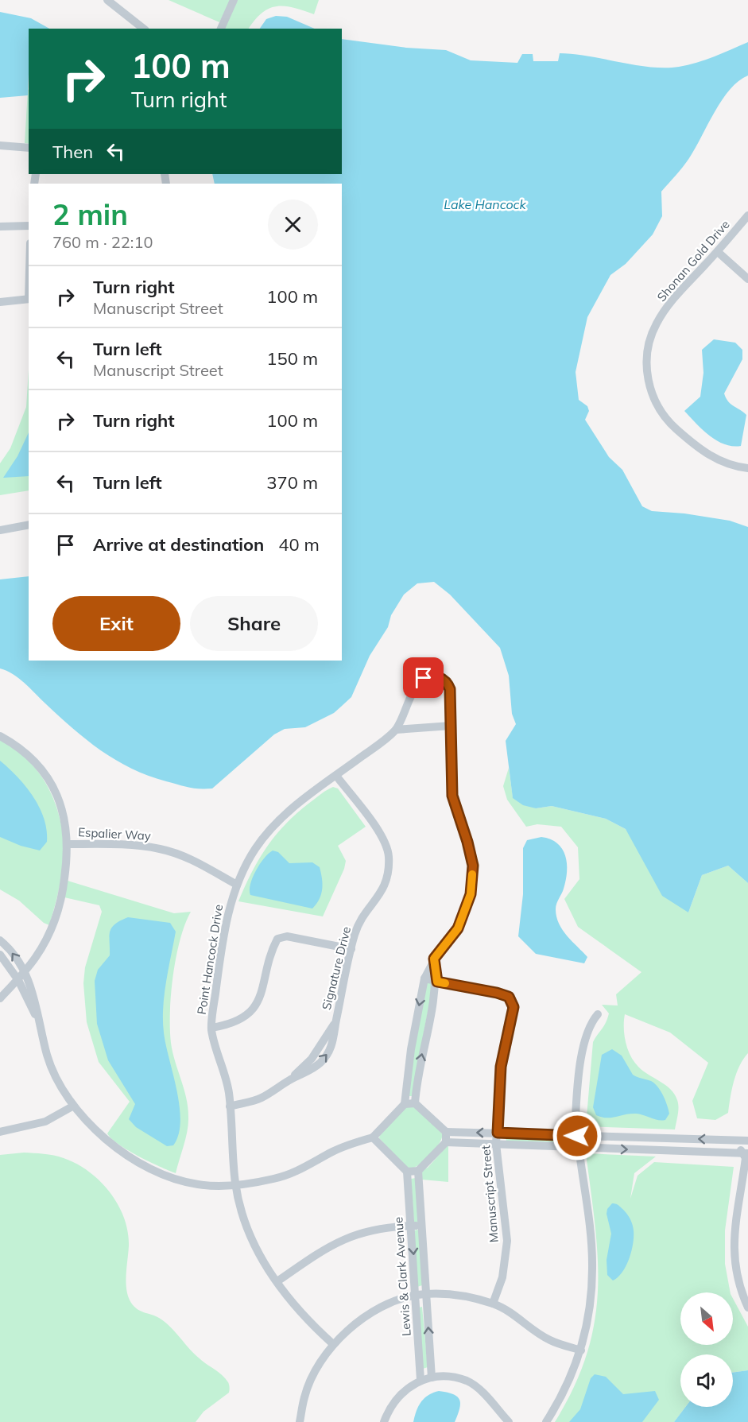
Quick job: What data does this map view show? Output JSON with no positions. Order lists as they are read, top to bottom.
{
  "streets": {
    "street": [
      "Shonan Gold Drive",
      "Espalier Way",
      "Point Hancock Drive",
      "Signature Drive",
      "Manuscript Street",
      "Lewis & Clark Avenue"
    ]
  },
  "crossings": [
    ["Espalier Way", "Point Hancock Drive"],
    ["Point Hancock Drive", "Signature Drive"],
    ["Point Hancock Drive", "Manuscript Street"],
    ["Point Hancock Drive", "Lewis & Clark Avenue"]
  ],
  "water": ["Lake Hancock"],
  "north": "bottom right",
  "page": {
    "turn": ["100 m", "Turn right"],
    "then": "Then",
    "heading": ["2 min", "760 m · 22:10"],
    "list": [
      {
        "name": "Turn right",
        "note": "Manuscript Street",
        "value": "100 m"
      },
      {
        "name": "Turn left",
        "note": "Manuscript Street",
        "value": "150 m"
      },
      {
        "name": "Turn right",
        "value": "100 m"
      },
      {
        "name": "Turn left",
        "value": "370 m"
      },
      {
        "name": "Arrive at destination",
        "value": "40 m"
      }
    ],
    "buttons": ["Exit", "Share"]
  }
}
